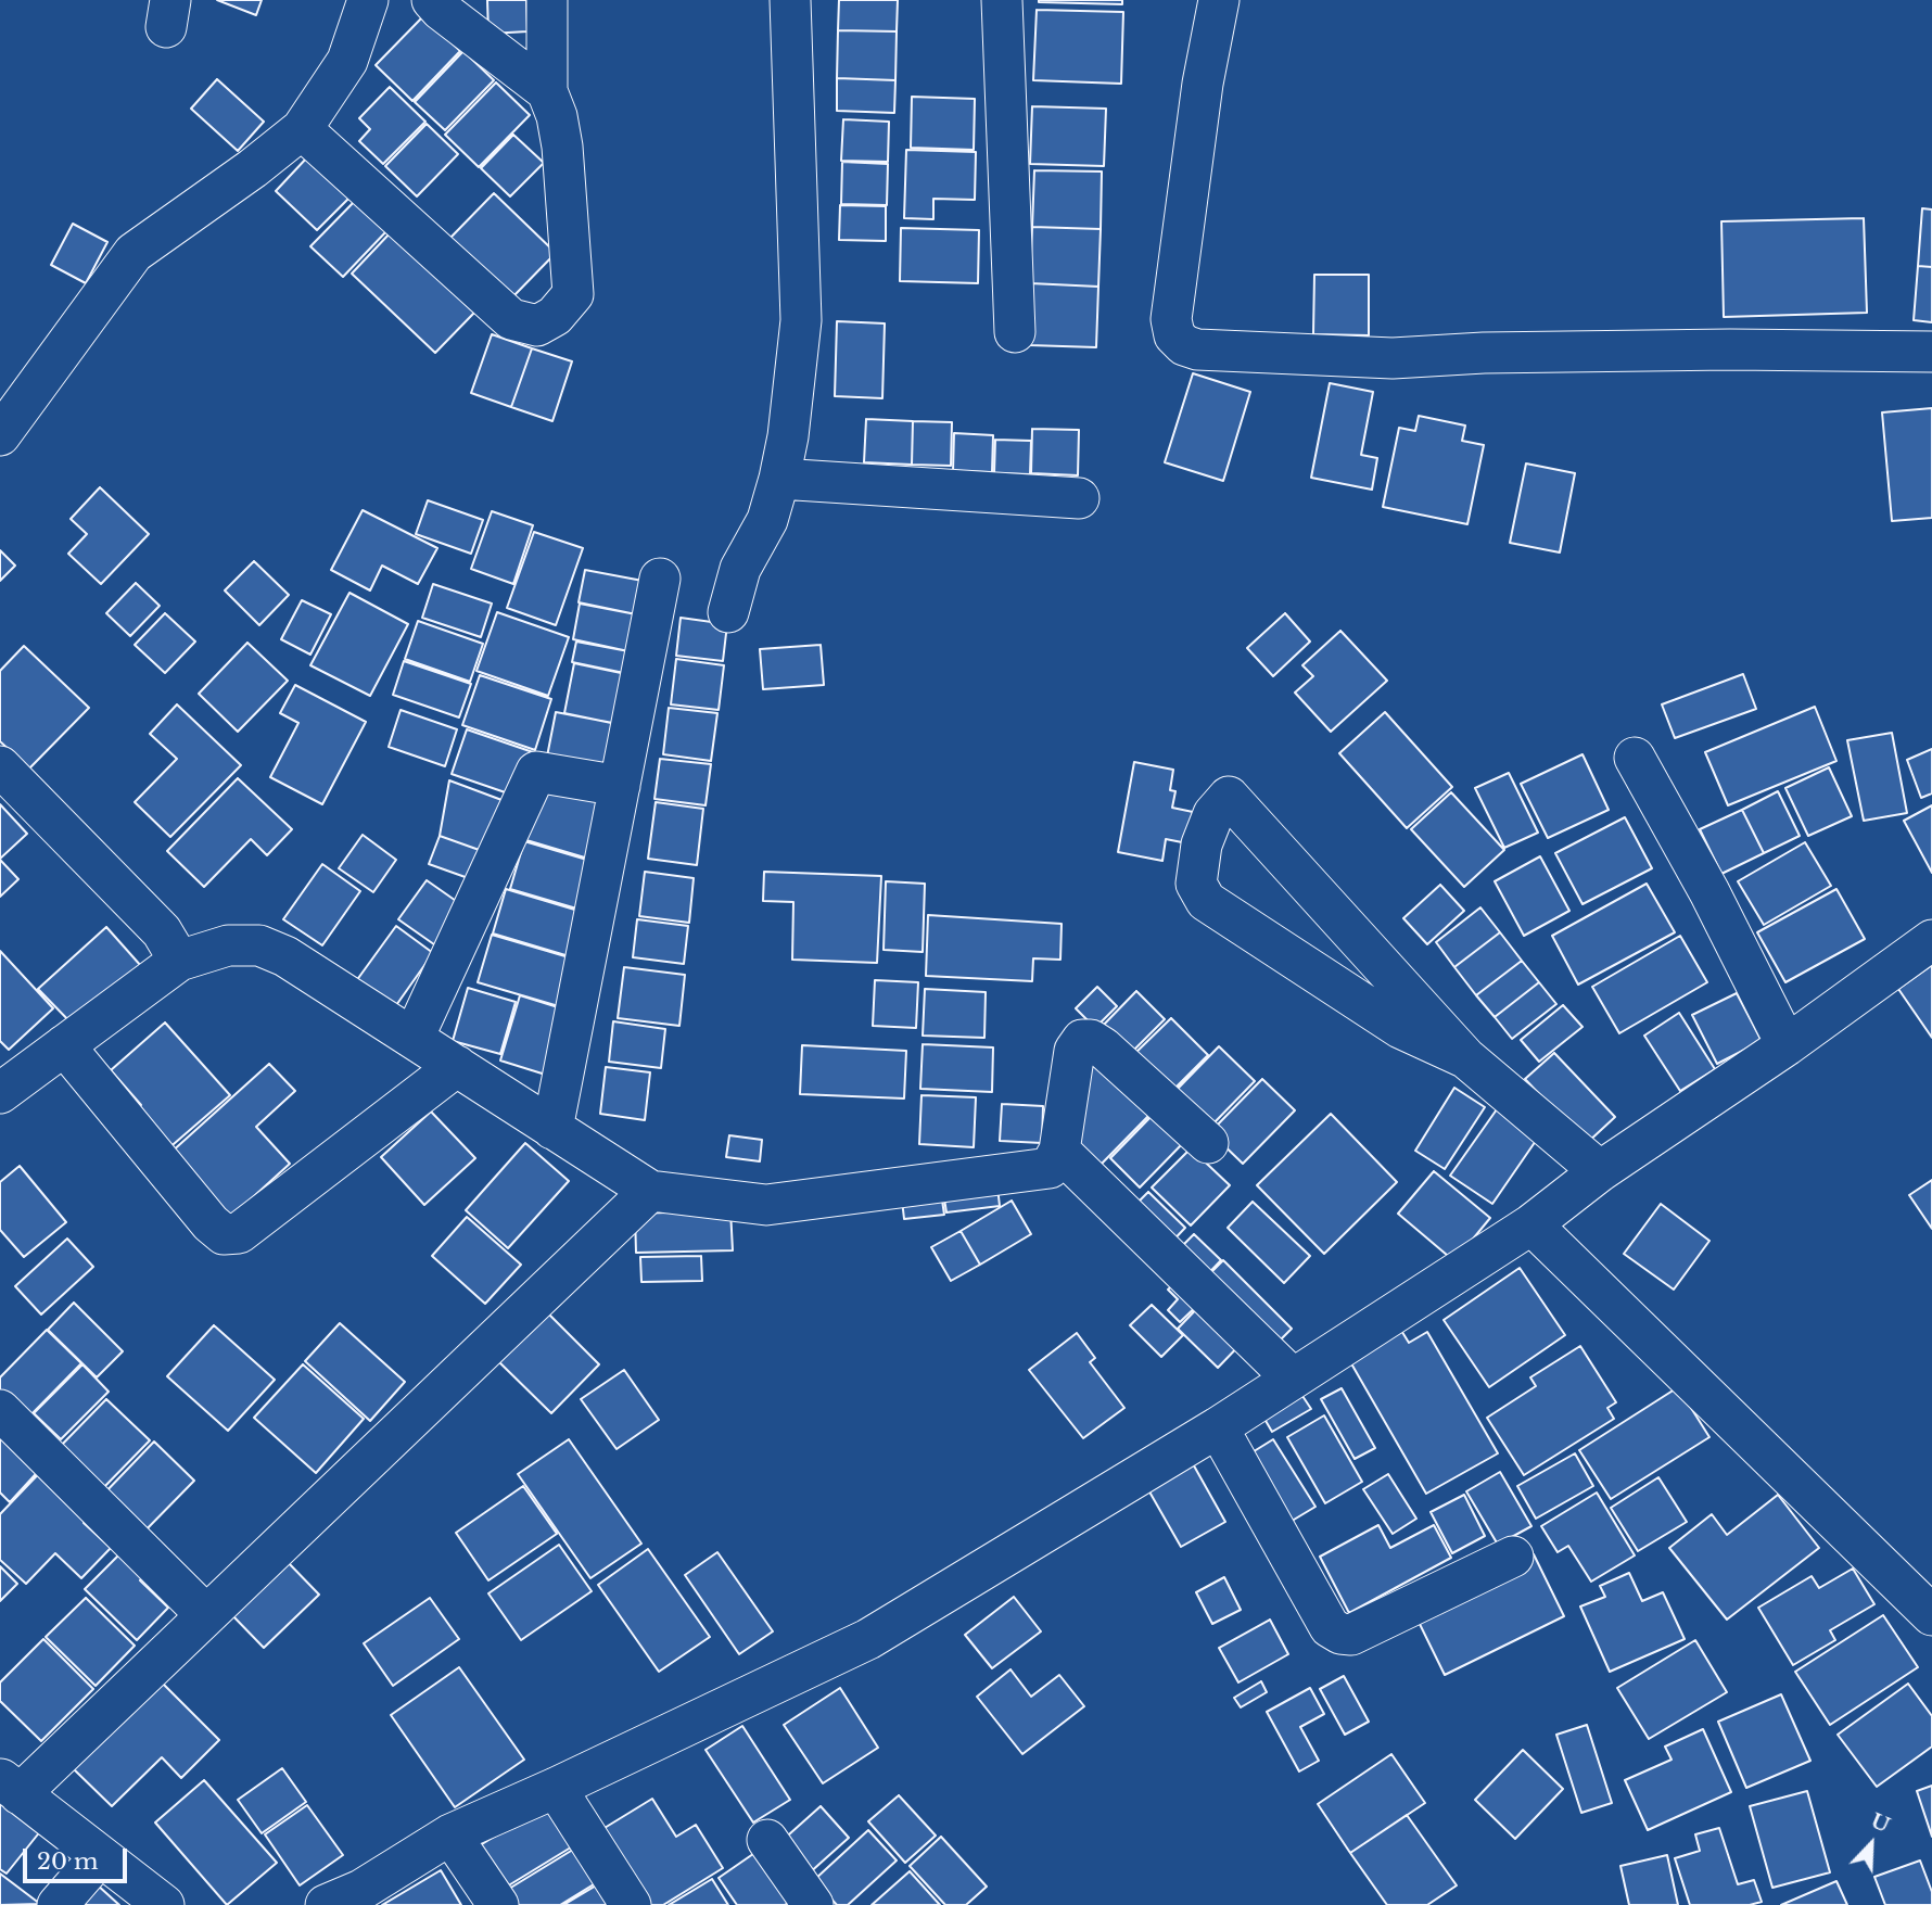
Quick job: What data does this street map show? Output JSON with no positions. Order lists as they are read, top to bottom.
{
  "scale_bar": "20 m",
  "north": "top right"
}
